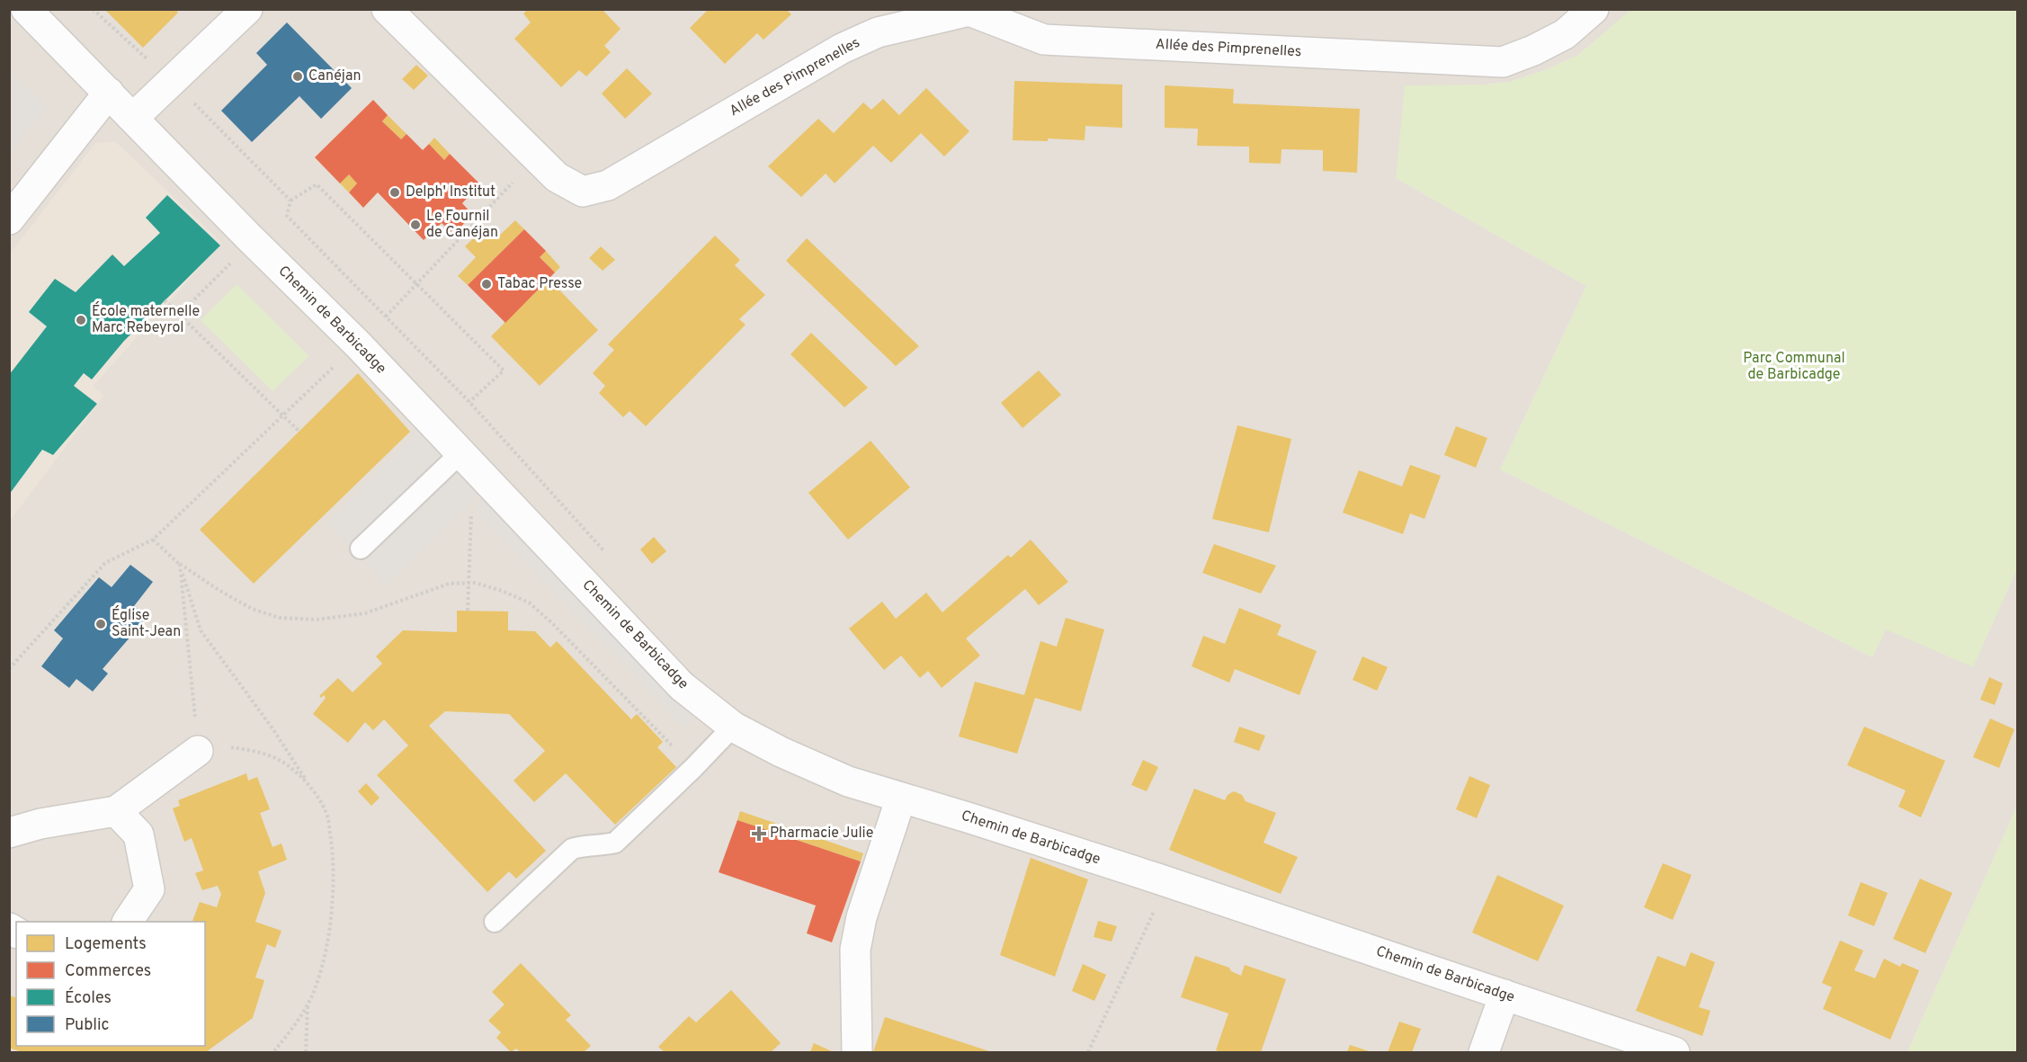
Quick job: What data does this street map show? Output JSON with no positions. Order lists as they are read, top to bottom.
{
  "streets": {
    "street": ["Allée des Pimprenelles", "Chemin de Barbicadge"]
  },
  "parks": ["Parc Communal de Barbicadge"],
  "places": {
    "other": [
      "Canéjan",
      "Delph' Institut",
      "Le Fournil de Canéjan",
      "Tabac Presse",
      "École maternelle Marc Rebeyrol",
      "Église Saint-Jean"
    ],
    "health": ["Pharmacie Julie"]
  },
  "legend": [
    "Logements",
    "Commerces",
    "Écoles",
    "Public"
  ]
}
